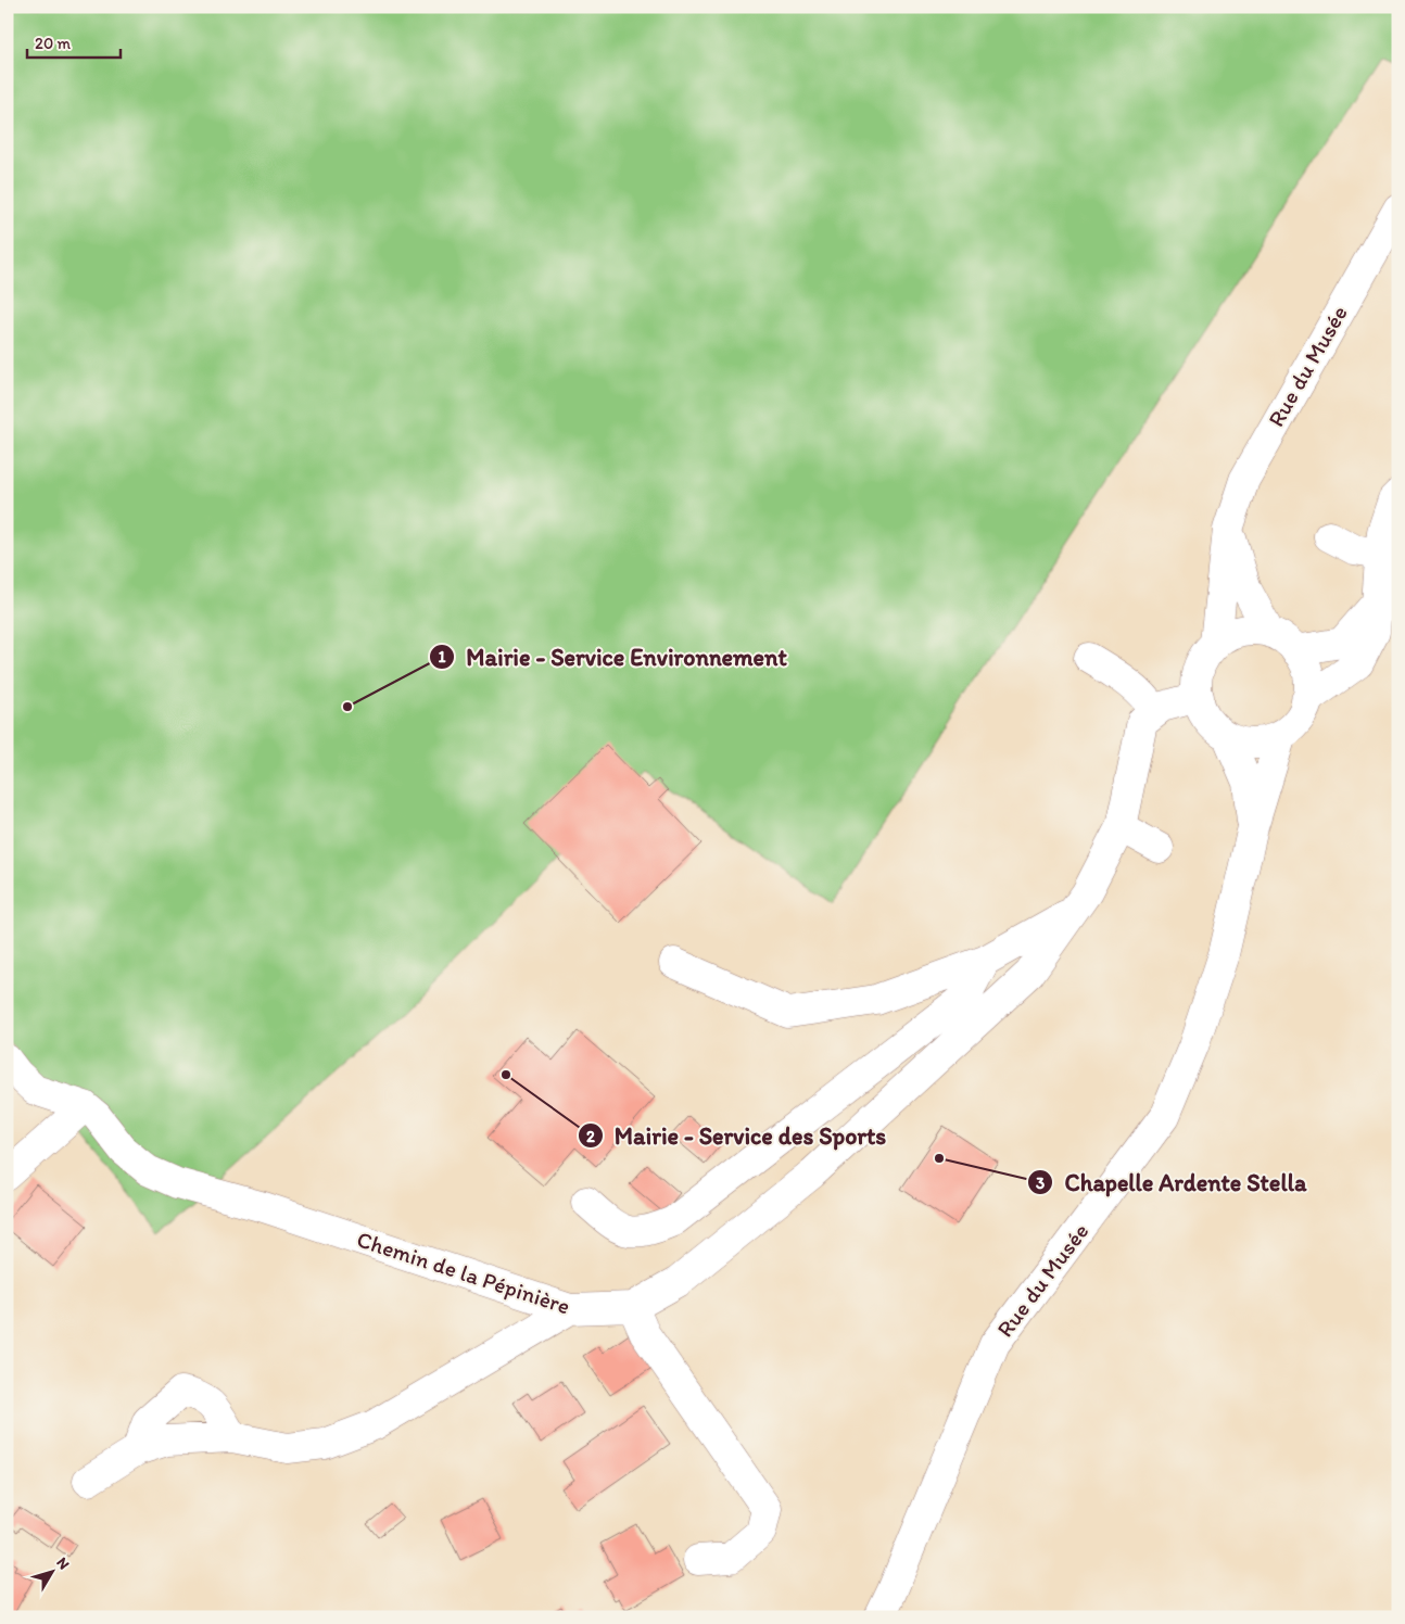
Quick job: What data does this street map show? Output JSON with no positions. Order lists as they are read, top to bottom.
{
  "streets": {
    "main road": ["Rue du Musée", "Chemin de la Pépinière"]
  },
  "places": ["Mairie - Service Environnement", "Mairie - Service des Sports", "Chapelle Ardente Stella"],
  "scale_bar": "20 m",
  "north": "top right"
}
